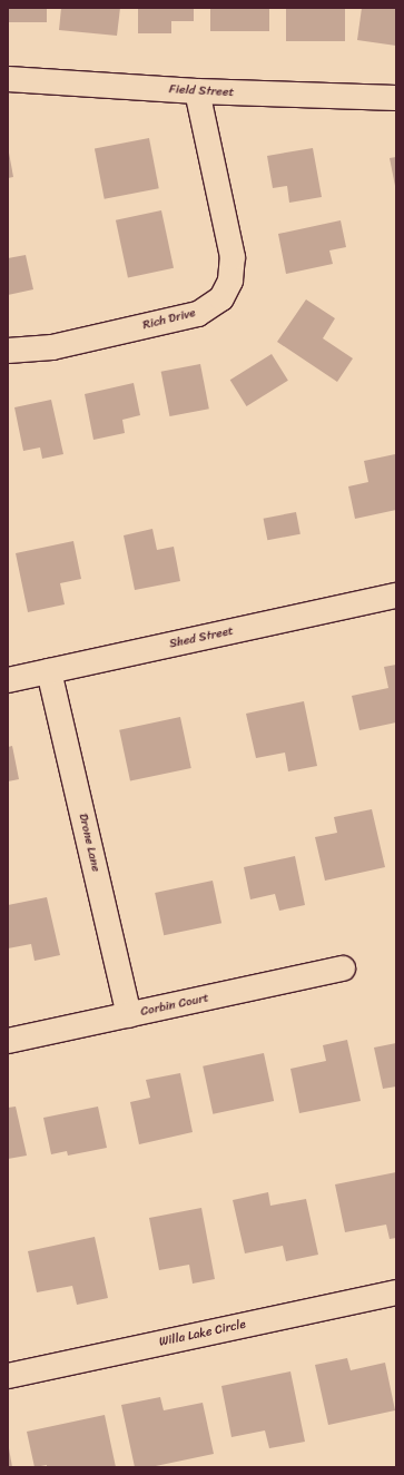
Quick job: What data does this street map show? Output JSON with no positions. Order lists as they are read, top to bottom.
{
  "streets": {
    "street": [
      "Field Street",
      "Rich Drive",
      "Shed Street",
      "Drone Lane",
      "Corbin Court",
      "Willa Lake Circle"
    ]
  },
  "crossings": [
    ["Field Street", "Rich Drive"],
    ["Shed Street", "Drone Lane"],
    ["Drone Lane", "Corbin Court"]
  ]
}
